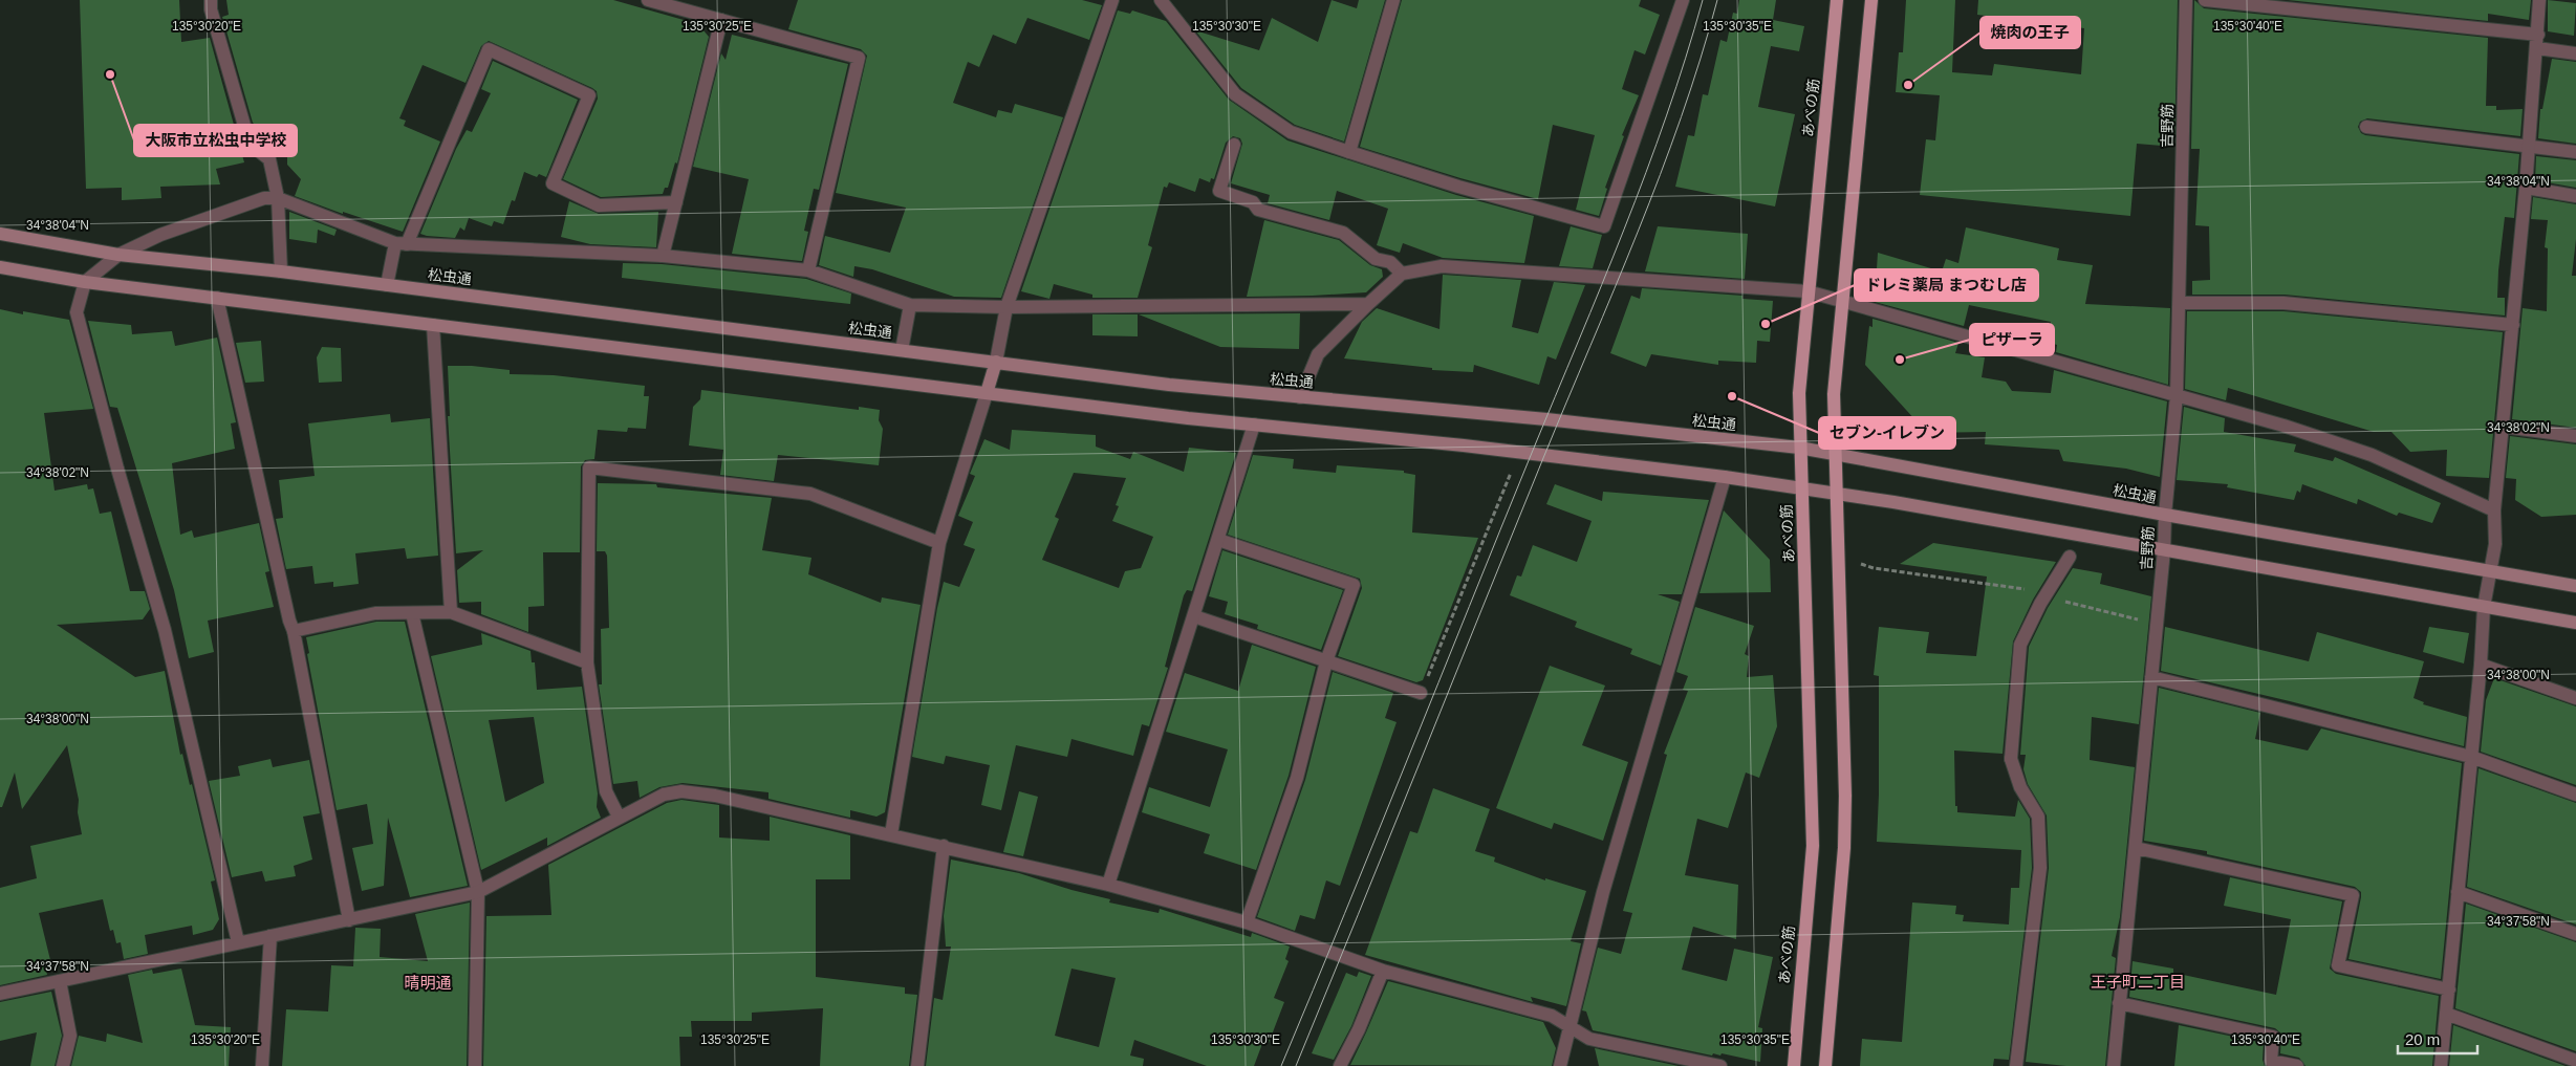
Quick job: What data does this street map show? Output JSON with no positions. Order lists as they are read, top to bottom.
{
  "streets": {
    "main road": ["あべの筋"],
    "street": ["吉野筋", "松虫通"]
  },
  "crossings": [
    ["あべの筋", "松虫通"],
    ["吉野筋", "松虫通"]
  ],
  "districts": ["王子町二丁目", "晴明通"],
  "places": [
    "大阪市立松虫中学校",
    "焼肉の王子",
    "ドレミ薬局 まつむし店",
    "ピザーラ",
    "セブン-イレブン"
  ],
  "scale_bar": "20 m",
  "coordinates": [
    "135°30'20\"E",
    "135°30'25\"E",
    "135°30'30\"E",
    "135°30'35\"E",
    "135°30'40\"E",
    "34°38'04\"N",
    "34°38'02\"N",
    "34°38'00\"N",
    "34°37'58\"N"
  ]
}
